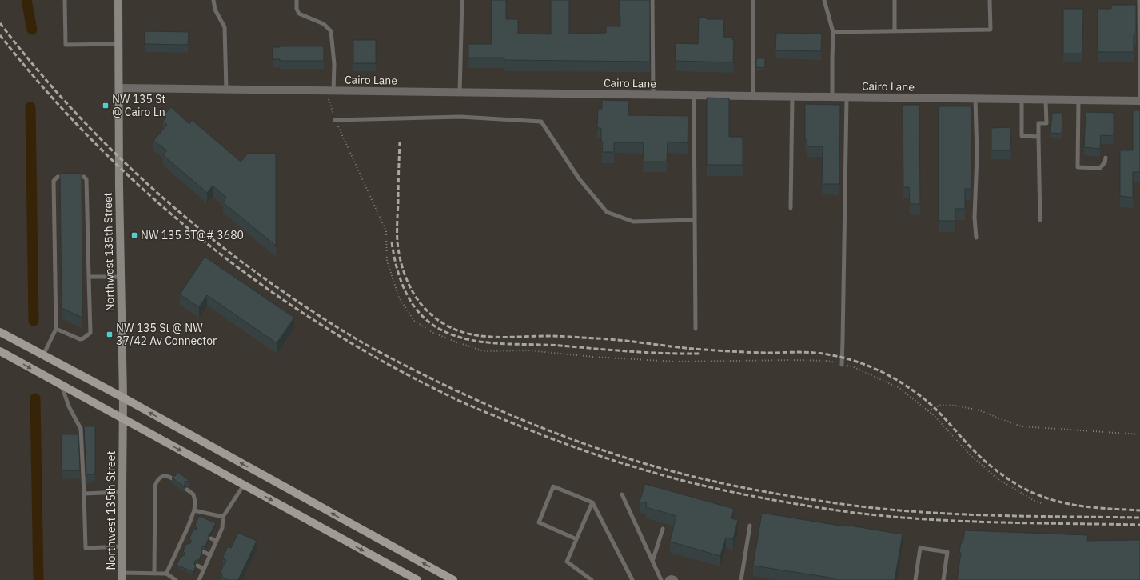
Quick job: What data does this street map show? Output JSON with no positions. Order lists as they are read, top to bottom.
{
  "streets": {
    "main road": ["Northwest 135th Street"],
    "street": ["Cairo Lane"]
  },
  "crossings": [
    ["Cairo Lane", "Northwest 135th Street"]
  ],
  "places": {
    "transit": ["NW 135 St @ Cairo Ln", "NW 135 ST@# 3680", "NW 135 St @ NW 37/42 Av Connector"]
  }
}
